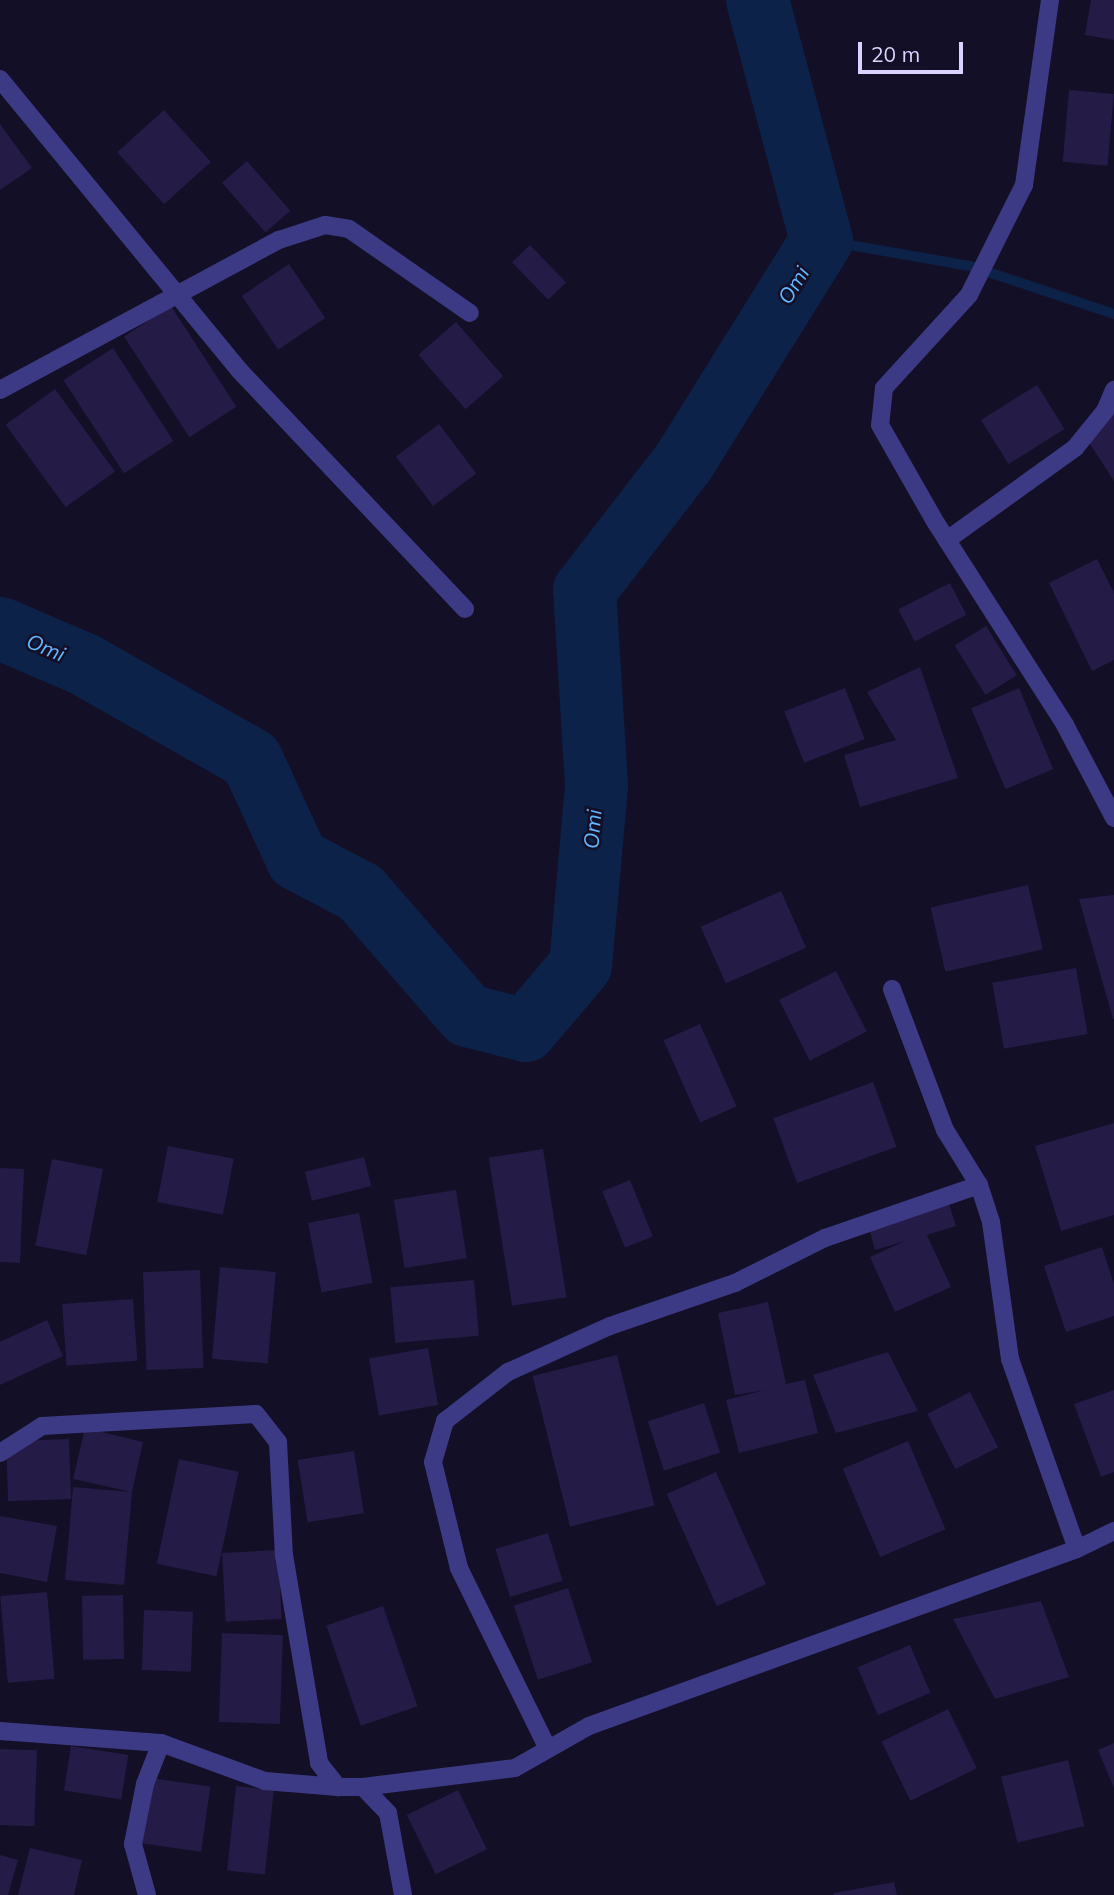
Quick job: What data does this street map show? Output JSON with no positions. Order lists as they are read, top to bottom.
{
  "water": ["Omi"],
  "scale_bar": "20 m"
}
